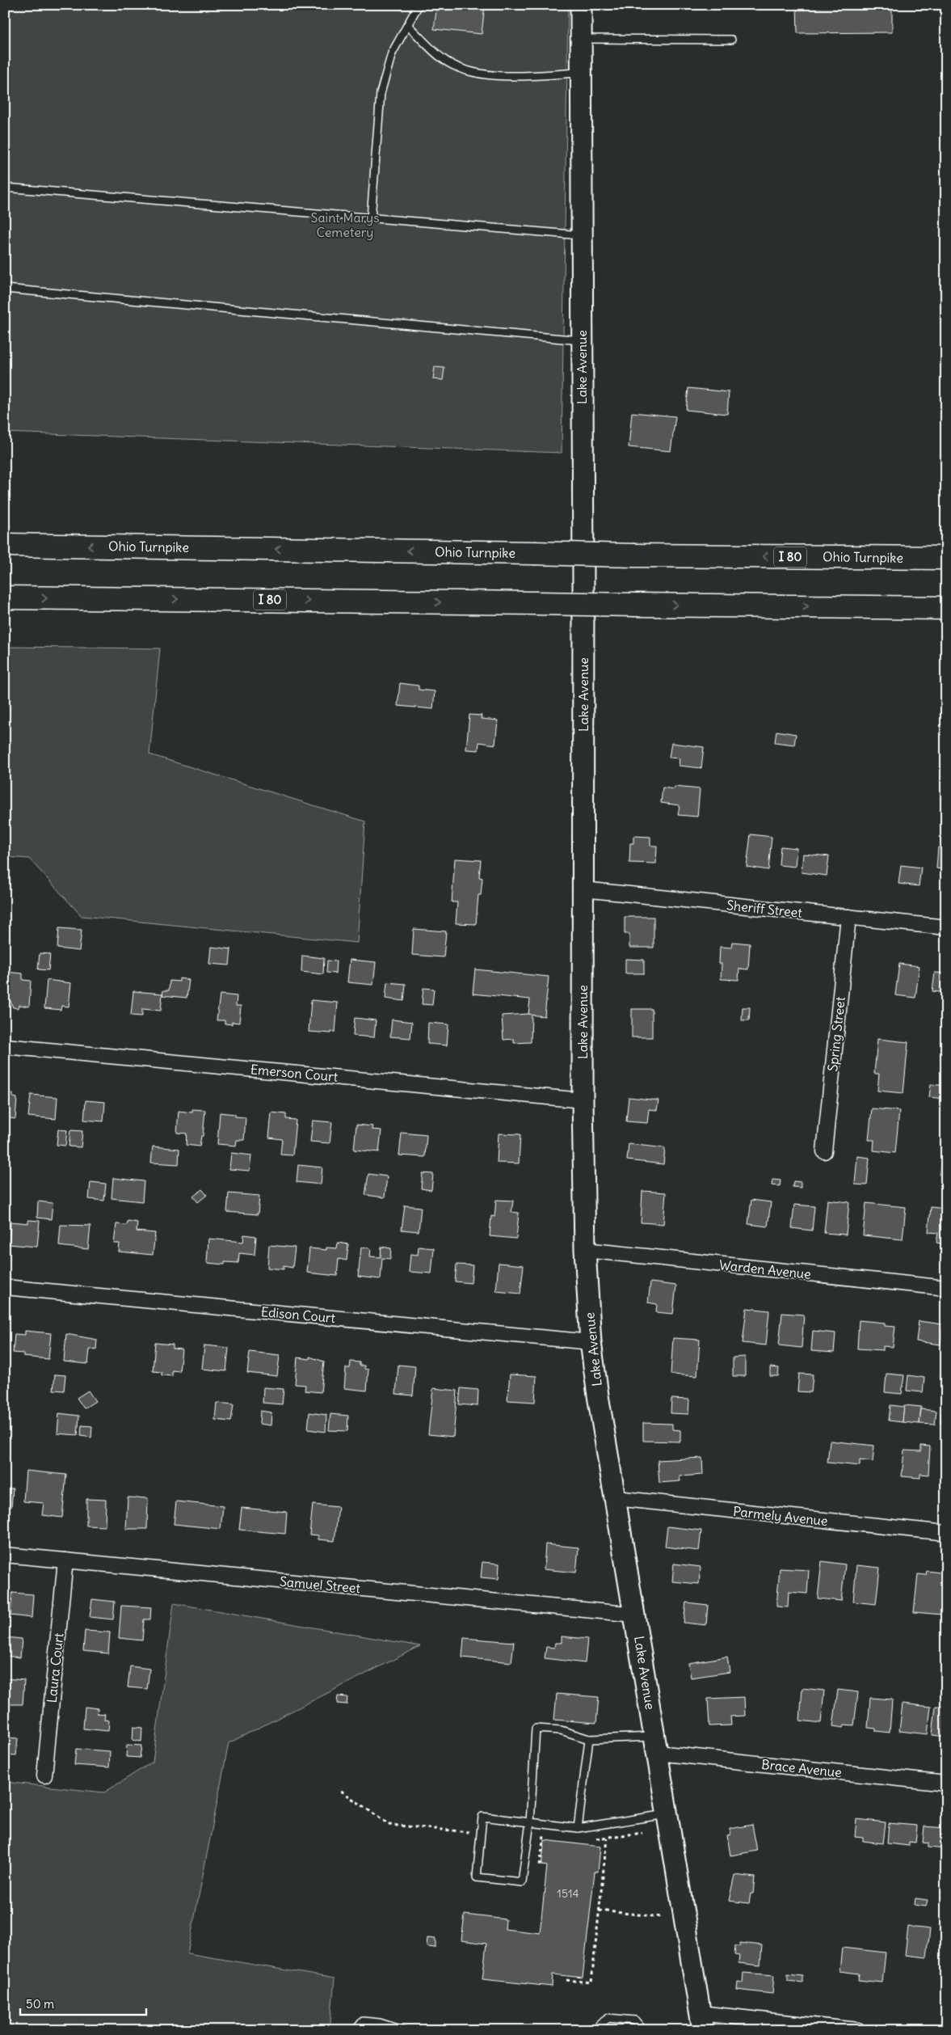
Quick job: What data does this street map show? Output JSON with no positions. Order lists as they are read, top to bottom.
{
  "streets": {
    "highway": ["Ohio Turnpike", "I 80"],
    "street": [
      "Lake Avenue",
      "Sheriff Street",
      "Spring Street",
      "Emerson Court",
      "Warden Avenue",
      "Edison Court",
      "Parmely Avenue",
      "Samuel Street",
      "Laura Court",
      "Brace Avenue"
    ]
  },
  "crossings": [
    ["Lake Avenue", "Sheriff Street"],
    ["Lake Avenue", "Emerson Court"],
    ["Lake Avenue", "Warden Avenue"],
    ["Lake Avenue", "Edison Court"],
    ["Lake Avenue", "Parmely Avenue"],
    ["Lake Avenue", "Samuel Street"],
    ["Lake Avenue", "Brace Avenue"],
    ["Sheriff Street", "Spring Street"],
    ["Samuel Street", "Laura Court"]
  ],
  "parks": ["Saint Marys Cemetery"],
  "house_numbers": ["1514"],
  "scale_bar": "50 m"
}
